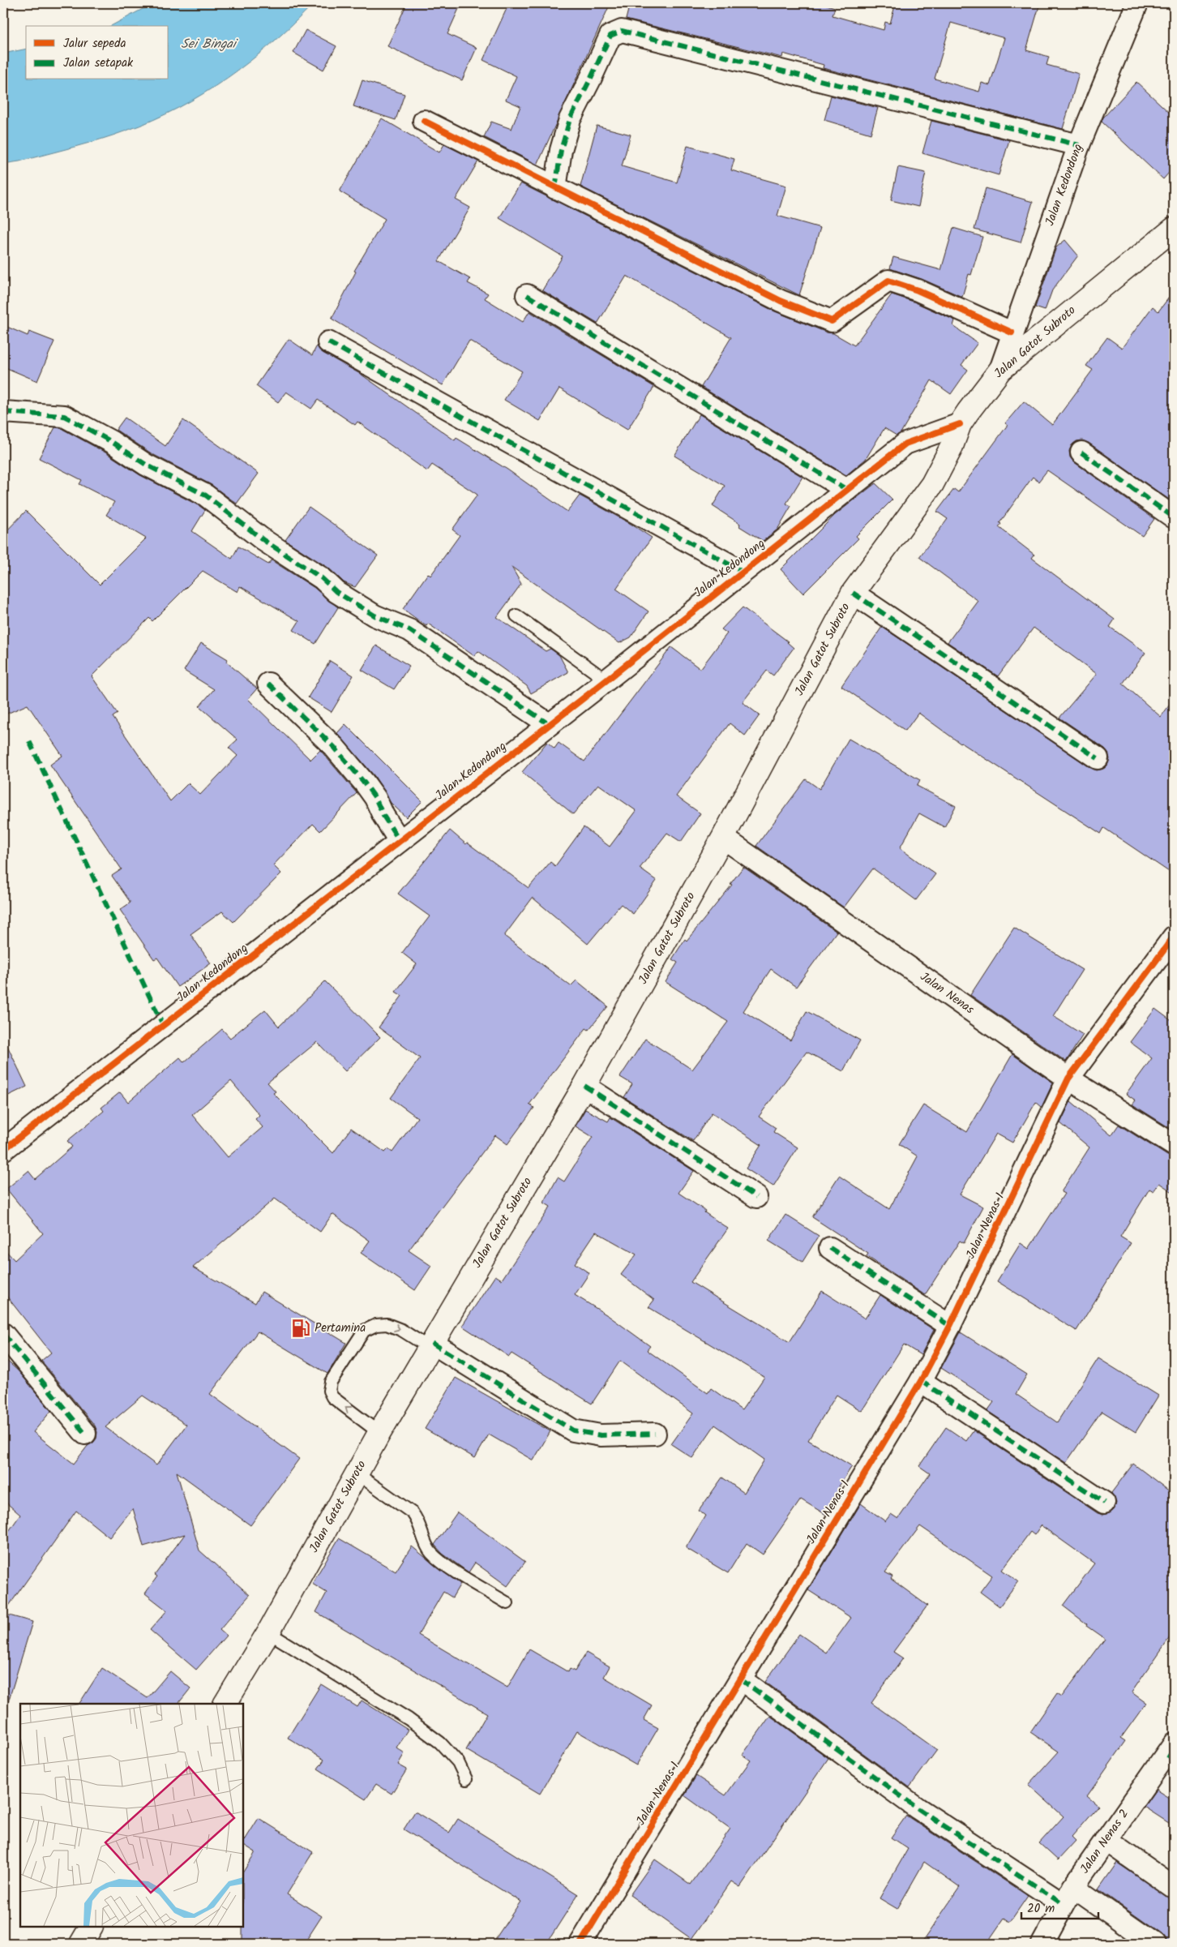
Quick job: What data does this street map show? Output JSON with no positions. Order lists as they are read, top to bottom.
{
  "streets": {
    "main road": ["Jalan Gatot Subroto"],
    "street": [
      "Jalan Kedondong",
      "Jalan Nenas",
      "Jalan Nenas 1",
      "Jalan Nenas 2"
    ]
  },
  "crossings": [
    ["Jalan Kedondong", "Jalan Gatot Subroto"],
    ["Jalan Gatot Subroto", "Jalan Nenas"],
    ["Jalan Nenas", "Jalan Nenas 1"]
  ],
  "water": ["Sei Bingai"],
  "places": {
    "fuel station": ["Pertamina"]
  },
  "legend": ["Jalur sepeda", "Jalan setapak"],
  "scale_bar": "20 m"
}
